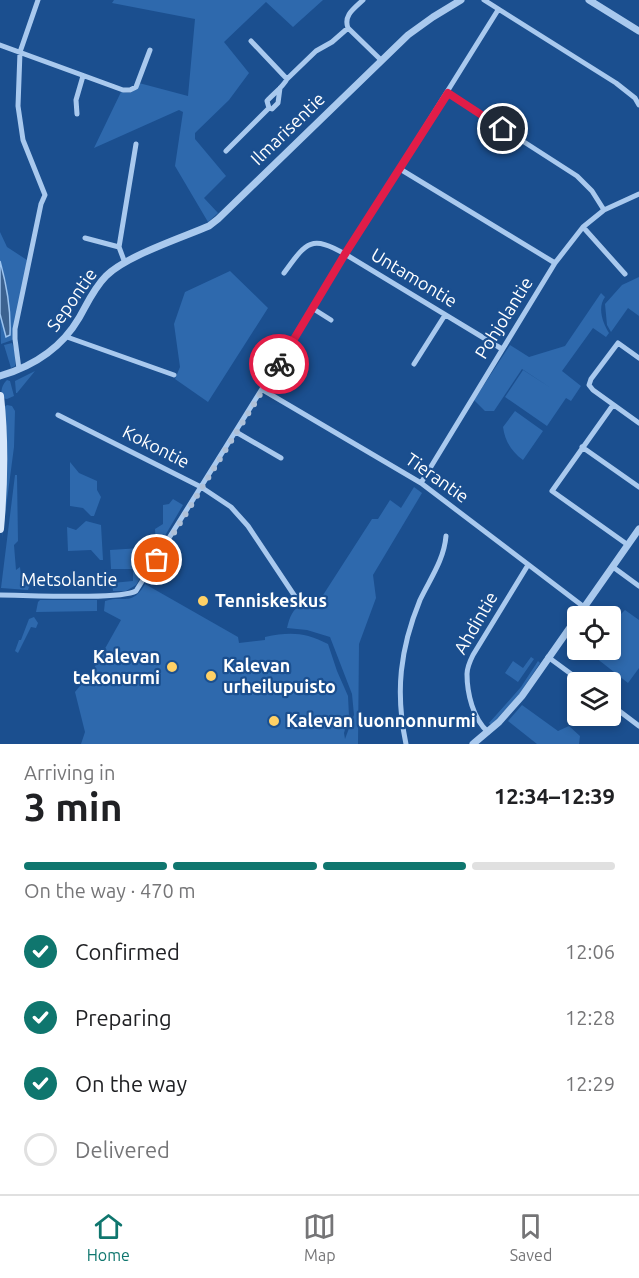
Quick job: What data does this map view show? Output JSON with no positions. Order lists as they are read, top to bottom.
{
  "streets": {
    "street": [
      "Ilmarisentie",
      "Untamontie",
      "Sepontie",
      "Pohjolantie",
      "Kokontie",
      "Tierantie",
      "Metsolantie",
      "Ahdintie"
    ]
  },
  "crossings": [
    ["Ilmarisentie", "Sepontie"],
    ["Untamontie", "Pohjolantie"],
    ["Untamontie", "Metsolantie"],
    ["Pohjolantie", "Tierantie"],
    ["Kokontie", "Metsolantie"],
    ["Tierantie", "Metsolantie"],
    ["Tierantie", "Ahdintie"]
  ],
  "places": [
    "Tenniskeskus",
    "Kalevan tekonurmi",
    "Kalevan urheilupuisto",
    "Kalevan luonnonnurmi"
  ],
  "page": {
    "heading": ["3 min", "Arriving in", "12:34–12:39"],
    "bar": "On the way · 470 m",
    "list": [
      ["Confirmed", "12:06"],
      ["Preparing", "12:28"],
      ["On the way", "12:29"],
      "Delivered"
    ],
    "tabs": ["Home", "Map", "Saved"]
  }
}
